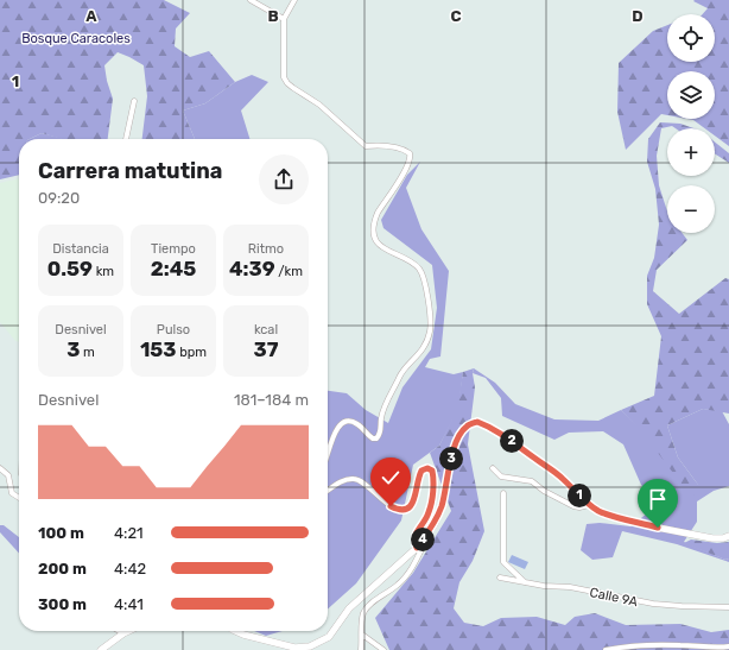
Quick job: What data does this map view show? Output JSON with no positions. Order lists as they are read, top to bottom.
{
  "streets": {
    "street": ["Calle 9A"]
  },
  "parks": ["Bosque Caracoles"],
  "page": {
    "map_buttons": ["+", "−"],
    "heading": ["Carrera matutina", "09:20"],
    "stats": [
      ["Distancia", "0.59 km"],
      ["Tiempo", "2:45"],
      ["Ritmo", "4:39 /km"],
      ["Desnivel", "3 m"],
      ["Pulso", "153 bpm"],
      ["kcal", "37"]
    ],
    "chart": ["Desnivel", "181–184 m"],
    "pins": [
      "2",
      "3",
      "1",
      "4"
    ],
    "list": [
      {
        "name": "100 m",
        "note": "4:21"
      },
      {
        "name": "200 m",
        "note": "4:42"
      },
      {
        "name": "300 m",
        "note": "4:41"
      }
    ]
  },
  "grid": {
    "columns": [
      "A",
      "B",
      "C",
      "D"
    ],
    "rows": ["1"]
  }
}
